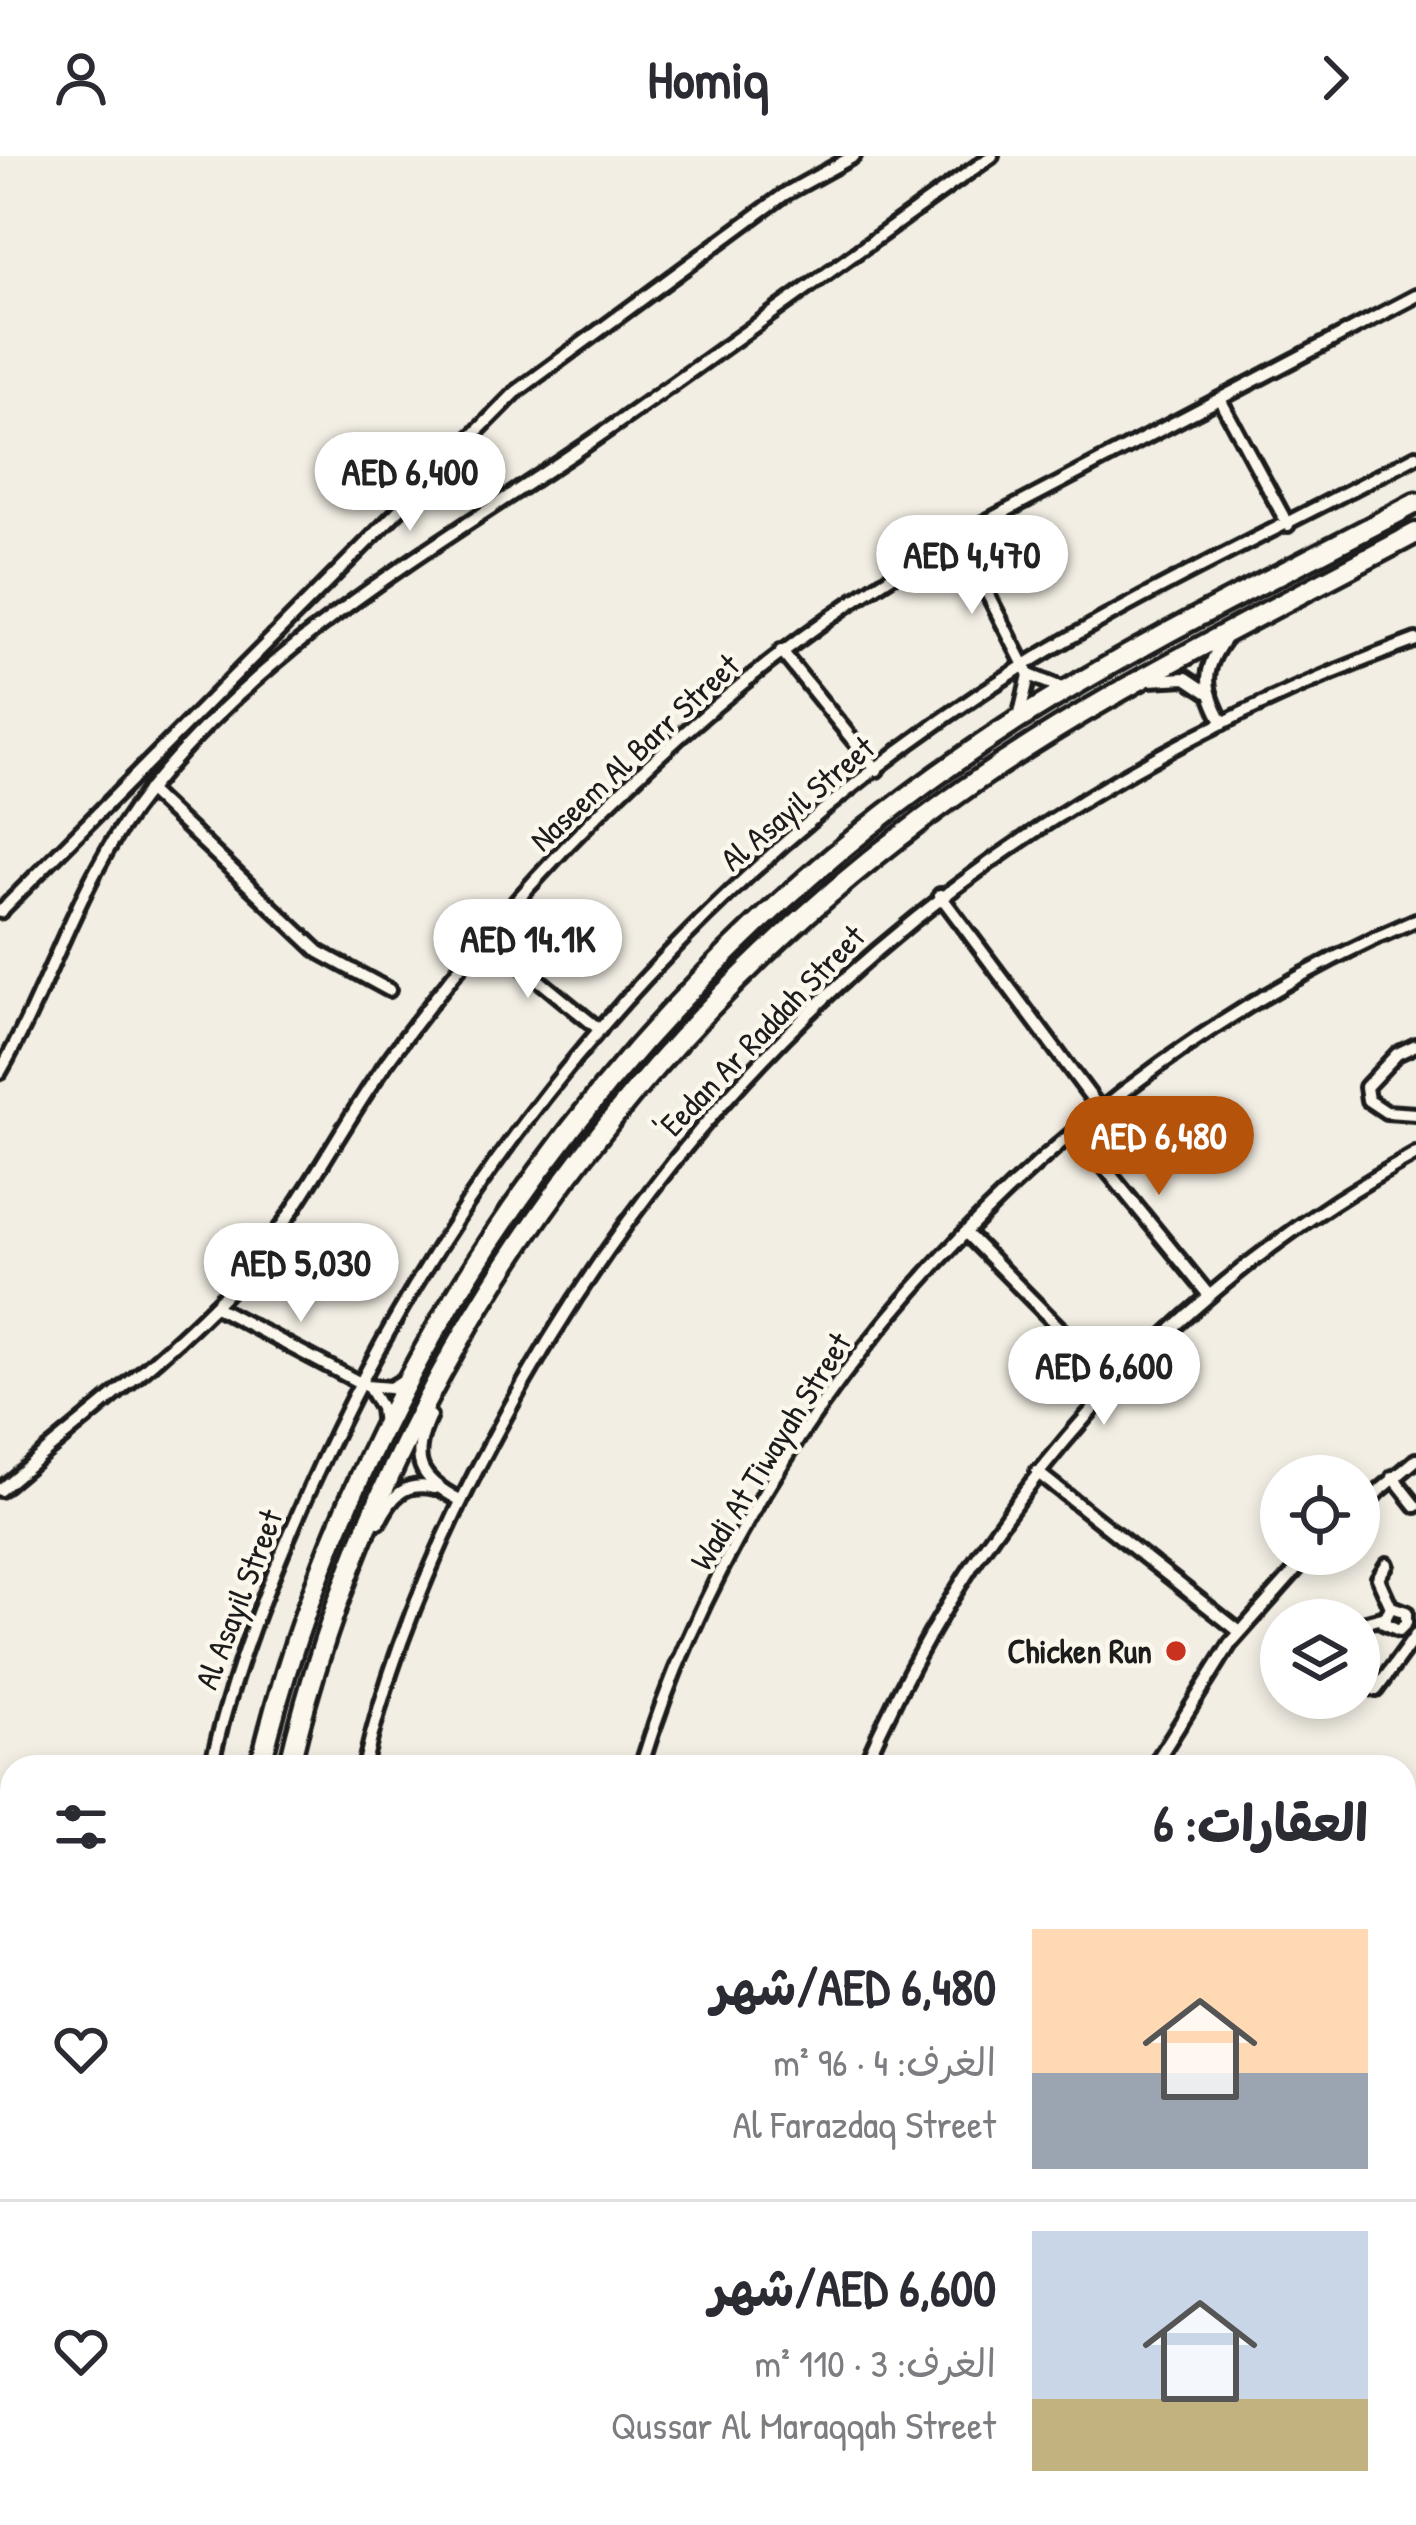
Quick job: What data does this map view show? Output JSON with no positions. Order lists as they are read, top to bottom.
{
  "streets": {
    "street": [
      "Naseem Al Barr Street",
      "Al Asayil Street",
      "'Eedan Ar Raddah Street",
      "Wadi At Tiwayah Street"
    ]
  },
  "places": ["Chicken Run"],
  "page": {
    "header": "Homiq",
    "price": [
      "AED 6,400",
      "AED 4,470",
      "AED 14.1K",
      "AED 6,480",
      "AED 5,030",
      "AED 6,600"
    ],
    "heading": "العقارات: 6",
    "list": [
      {
        "name": "AED 6,480/شهر",
        "note": "الغرف: 4 · 96 m² · Al Farazdaq Street"
      },
      {
        "name": "AED 6,600/شهر",
        "note": "الغرف: 3 · 110 m² · Qussar Al Maraqqah Street"
      }
    ]
  }
}
